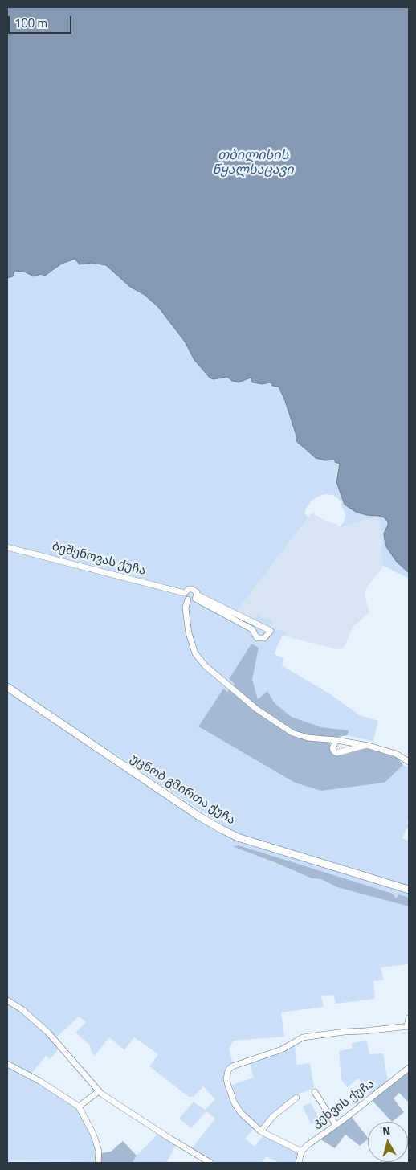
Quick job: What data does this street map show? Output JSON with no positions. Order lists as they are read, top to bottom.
{
  "streets": {
    "main road": ["უცნობ გმირთა ქუჩა"],
    "street": ["ბეშენოვას ქუჩა", "კეხვის ქუჩა"]
  },
  "water": ["თბილისის წყალსაცავი"],
  "scale_bar": "100 m",
  "north": "top"
}
